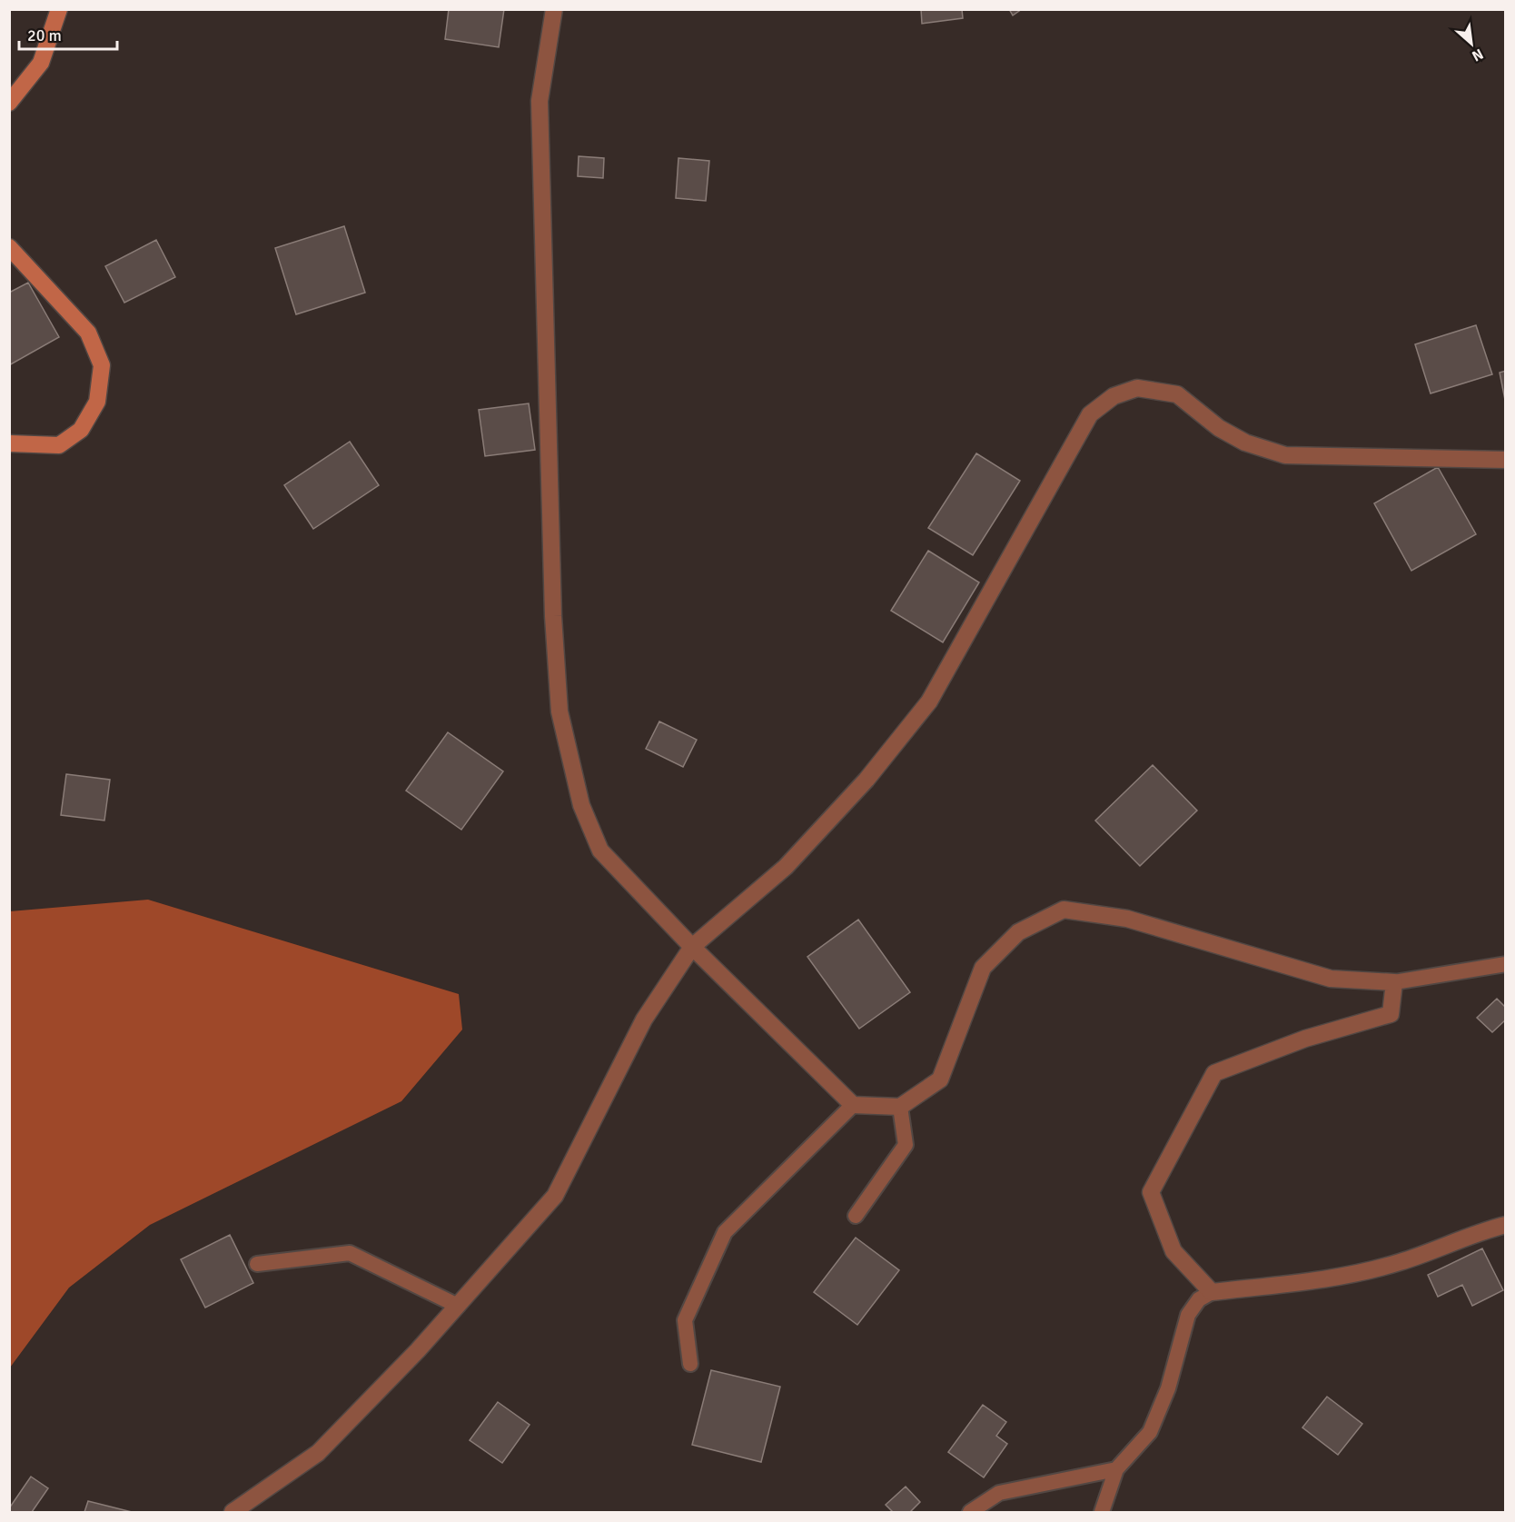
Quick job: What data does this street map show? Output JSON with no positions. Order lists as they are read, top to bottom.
{
  "scale_bar": "20 m",
  "north": "bottom right"
}
